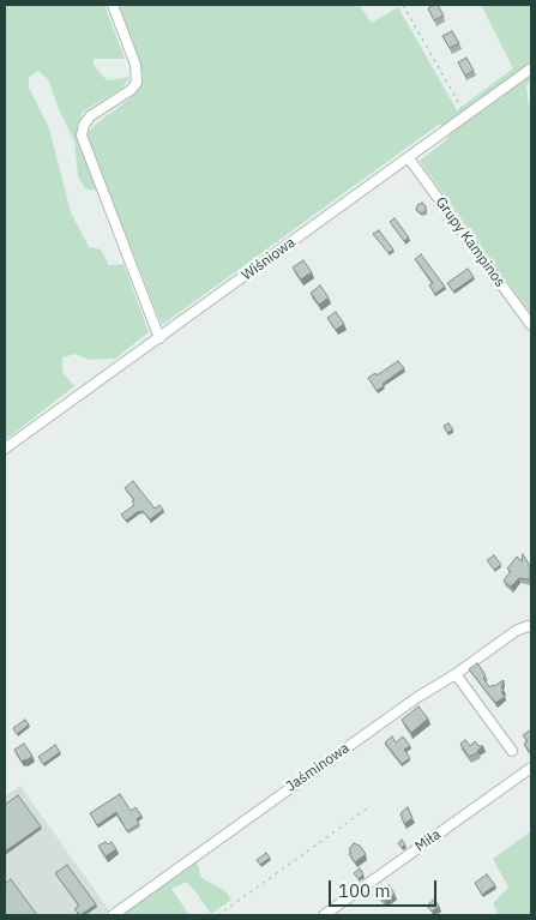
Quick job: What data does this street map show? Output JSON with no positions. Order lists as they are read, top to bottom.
{
  "streets": {
    "street": [
      "Grupy Kampinos",
      "Wiśniowa",
      "Jaśminowa",
      "Miła"
    ]
  },
  "crossings": [
    ["Grupy Kampinos", "Wiśniowa"]
  ],
  "scale_bar": "100 m"
}
